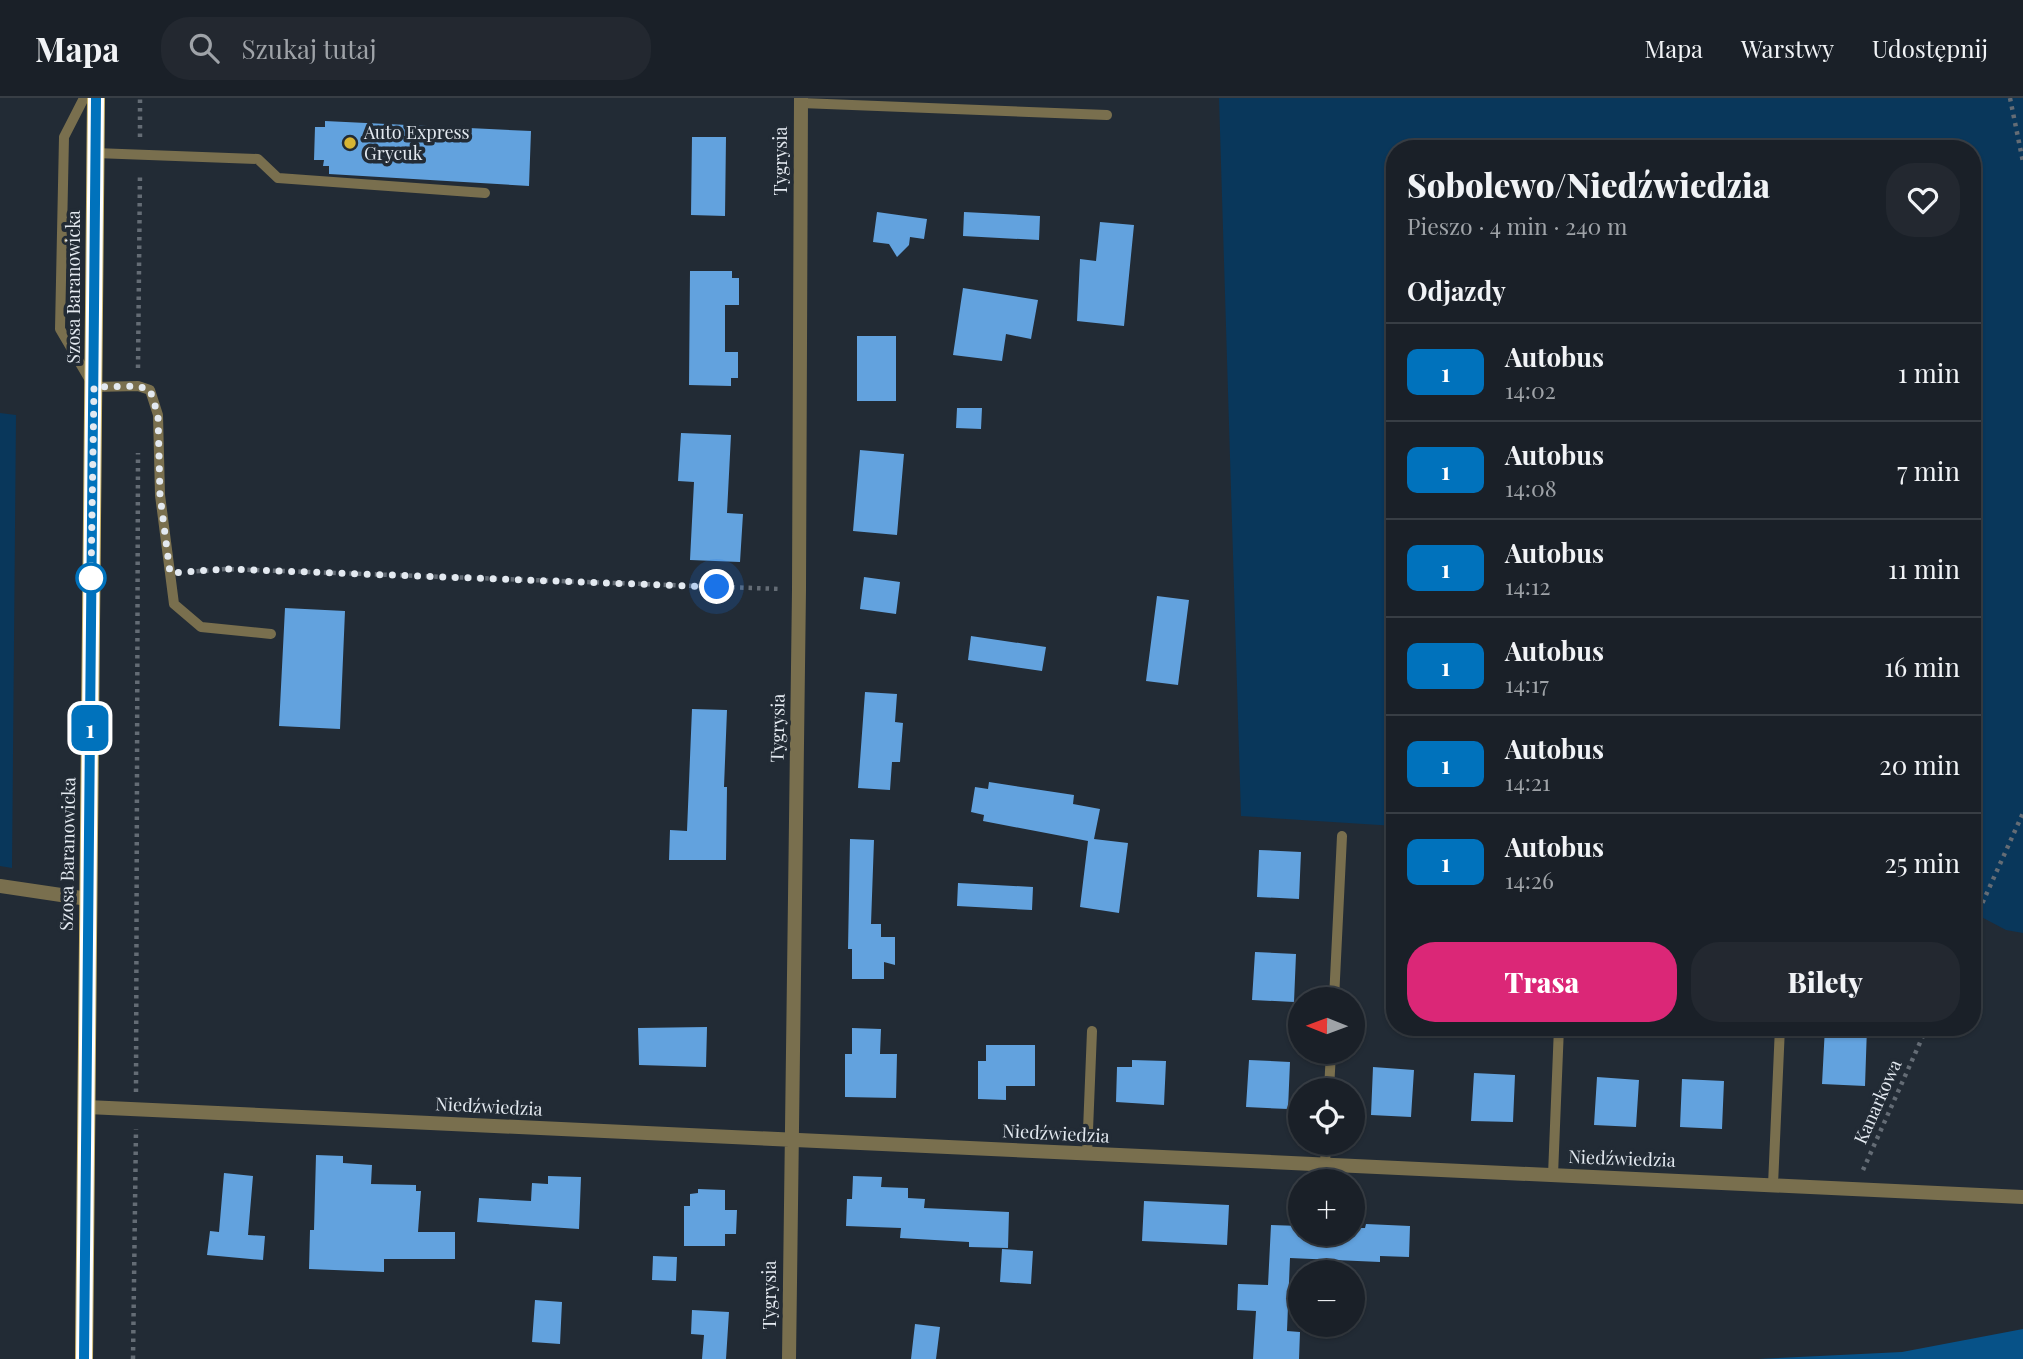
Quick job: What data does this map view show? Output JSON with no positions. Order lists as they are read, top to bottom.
{
  "streets": {
    "main road": ["Szosa Baranowicka"],
    "street": ["Tygrysia", "Niedźwiedzia"],
    "path": ["Kanarkowa"]
  },
  "crossings": [
    ["Tygrysia", "Niedźwiedzia"],
    ["Szosa Baranowicka", "Niedźwiedzia"],
    ["Kanarkowa", "Niedźwiedzia"]
  ],
  "places": ["Auto Express Grycuk"],
  "lines": ["bus line 1"],
  "north": "left",
  "page": {
    "header": "Mapa",
    "search": "Szukaj tutaj",
    "nav": ["Mapa", "Warstwy", "Udostępnij"],
    "on_map": "1",
    "heading": [
      ["Sobolewo/Niedźwiedzia", "Pieszo · 4 min · 240 m"],
      "Odjazdy"
    ],
    "list": [
      {
        "mark": "1",
        "name": "Autobus",
        "note": "14:02",
        "value": "1 min"
      },
      {
        "mark": "1",
        "name": "Autobus",
        "note": "14:08",
        "value": "7 min"
      },
      {
        "mark": "1",
        "name": "Autobus",
        "note": "14:12",
        "value": "11 min"
      },
      {
        "mark": "1",
        "name": "Autobus",
        "note": "14:17",
        "value": "16 min"
      },
      {
        "mark": "1",
        "name": "Autobus",
        "note": "14:21",
        "value": "20 min"
      },
      {
        "mark": "1",
        "name": "Autobus",
        "note": "14:26",
        "value": "25 min"
      }
    ],
    "buttons": ["Trasa", "Bilety"],
    "map_buttons": ["+", "−"]
  }
}
